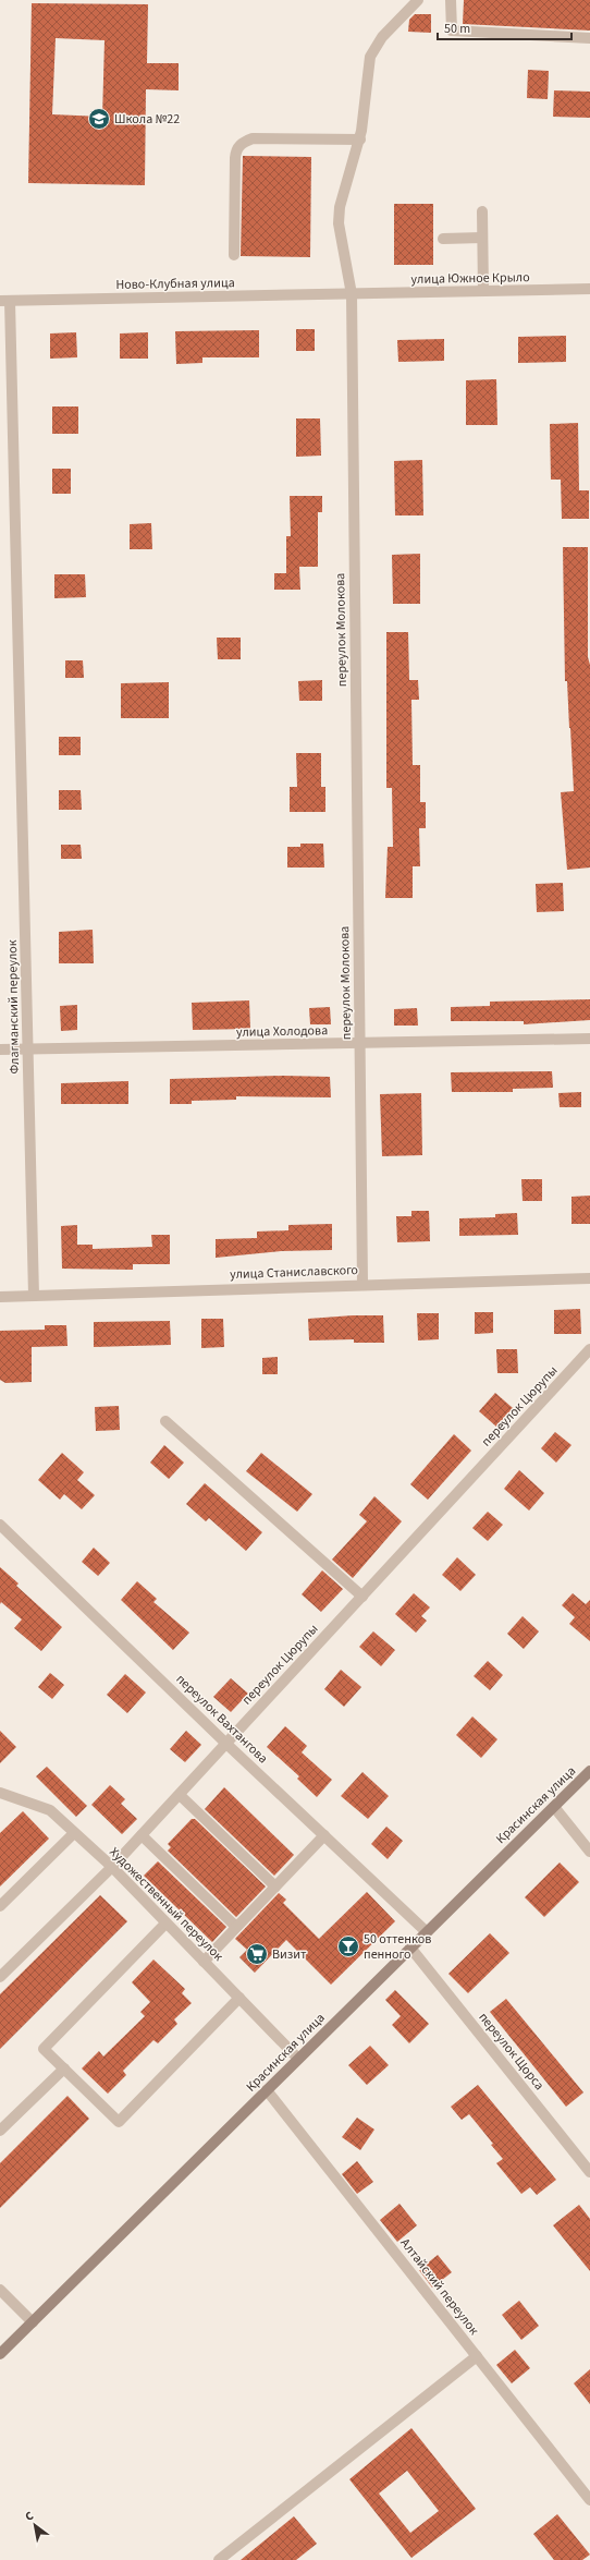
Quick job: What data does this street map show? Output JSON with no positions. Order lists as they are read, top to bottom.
{
  "streets": {
    "main road": ["Красинская улица"],
    "street": [
      "улица Южное Крыло",
      "Ново-Клубная улица",
      "переулок Молокова",
      "Флагманский переулок",
      "улица Холодова",
      "улица Станиславского",
      "переулок Цюрупы",
      "переулок Вахтангова",
      "Художественный переулок",
      "переулок Щорса",
      "Алтайский переулок"
    ]
  },
  "crossings": [
    ["улица Южное Крыло", "Ново-Клубная улица"],
    ["улица Южное Крыло", "переулок Молокова"],
    ["Ново-Клубная улица", "переулок Молокова"],
    ["Ново-Клубная улица", "Флагманский переулок"],
    ["переулок Молокова", "улица Холодова"],
    ["переулок Молокова", "улица Станиславского"],
    ["Флагманский переулок", "улица Холодова"],
    ["Флагманский переулок", "улица Станиславского"],
    ["переулок Цюрупы", "переулок Вахтангова"],
    ["переулок Цюрупы", "Художественный переулок"],
    ["переулок Вахтангова", "Красинская улица"],
    ["Красинская улица", "Художественный переулок"],
    ["Красинская улица", "переулок Щорса"],
    ["Красинская улица", "Алтайский переулок"]
  ],
  "places": {
    "school or university": ["Школа №22"],
    "bar": ["50 оттенков пенного"],
    "supermarket": ["Визит"]
  },
  "scale_bar": "50 m",
  "north": "top left"
}
